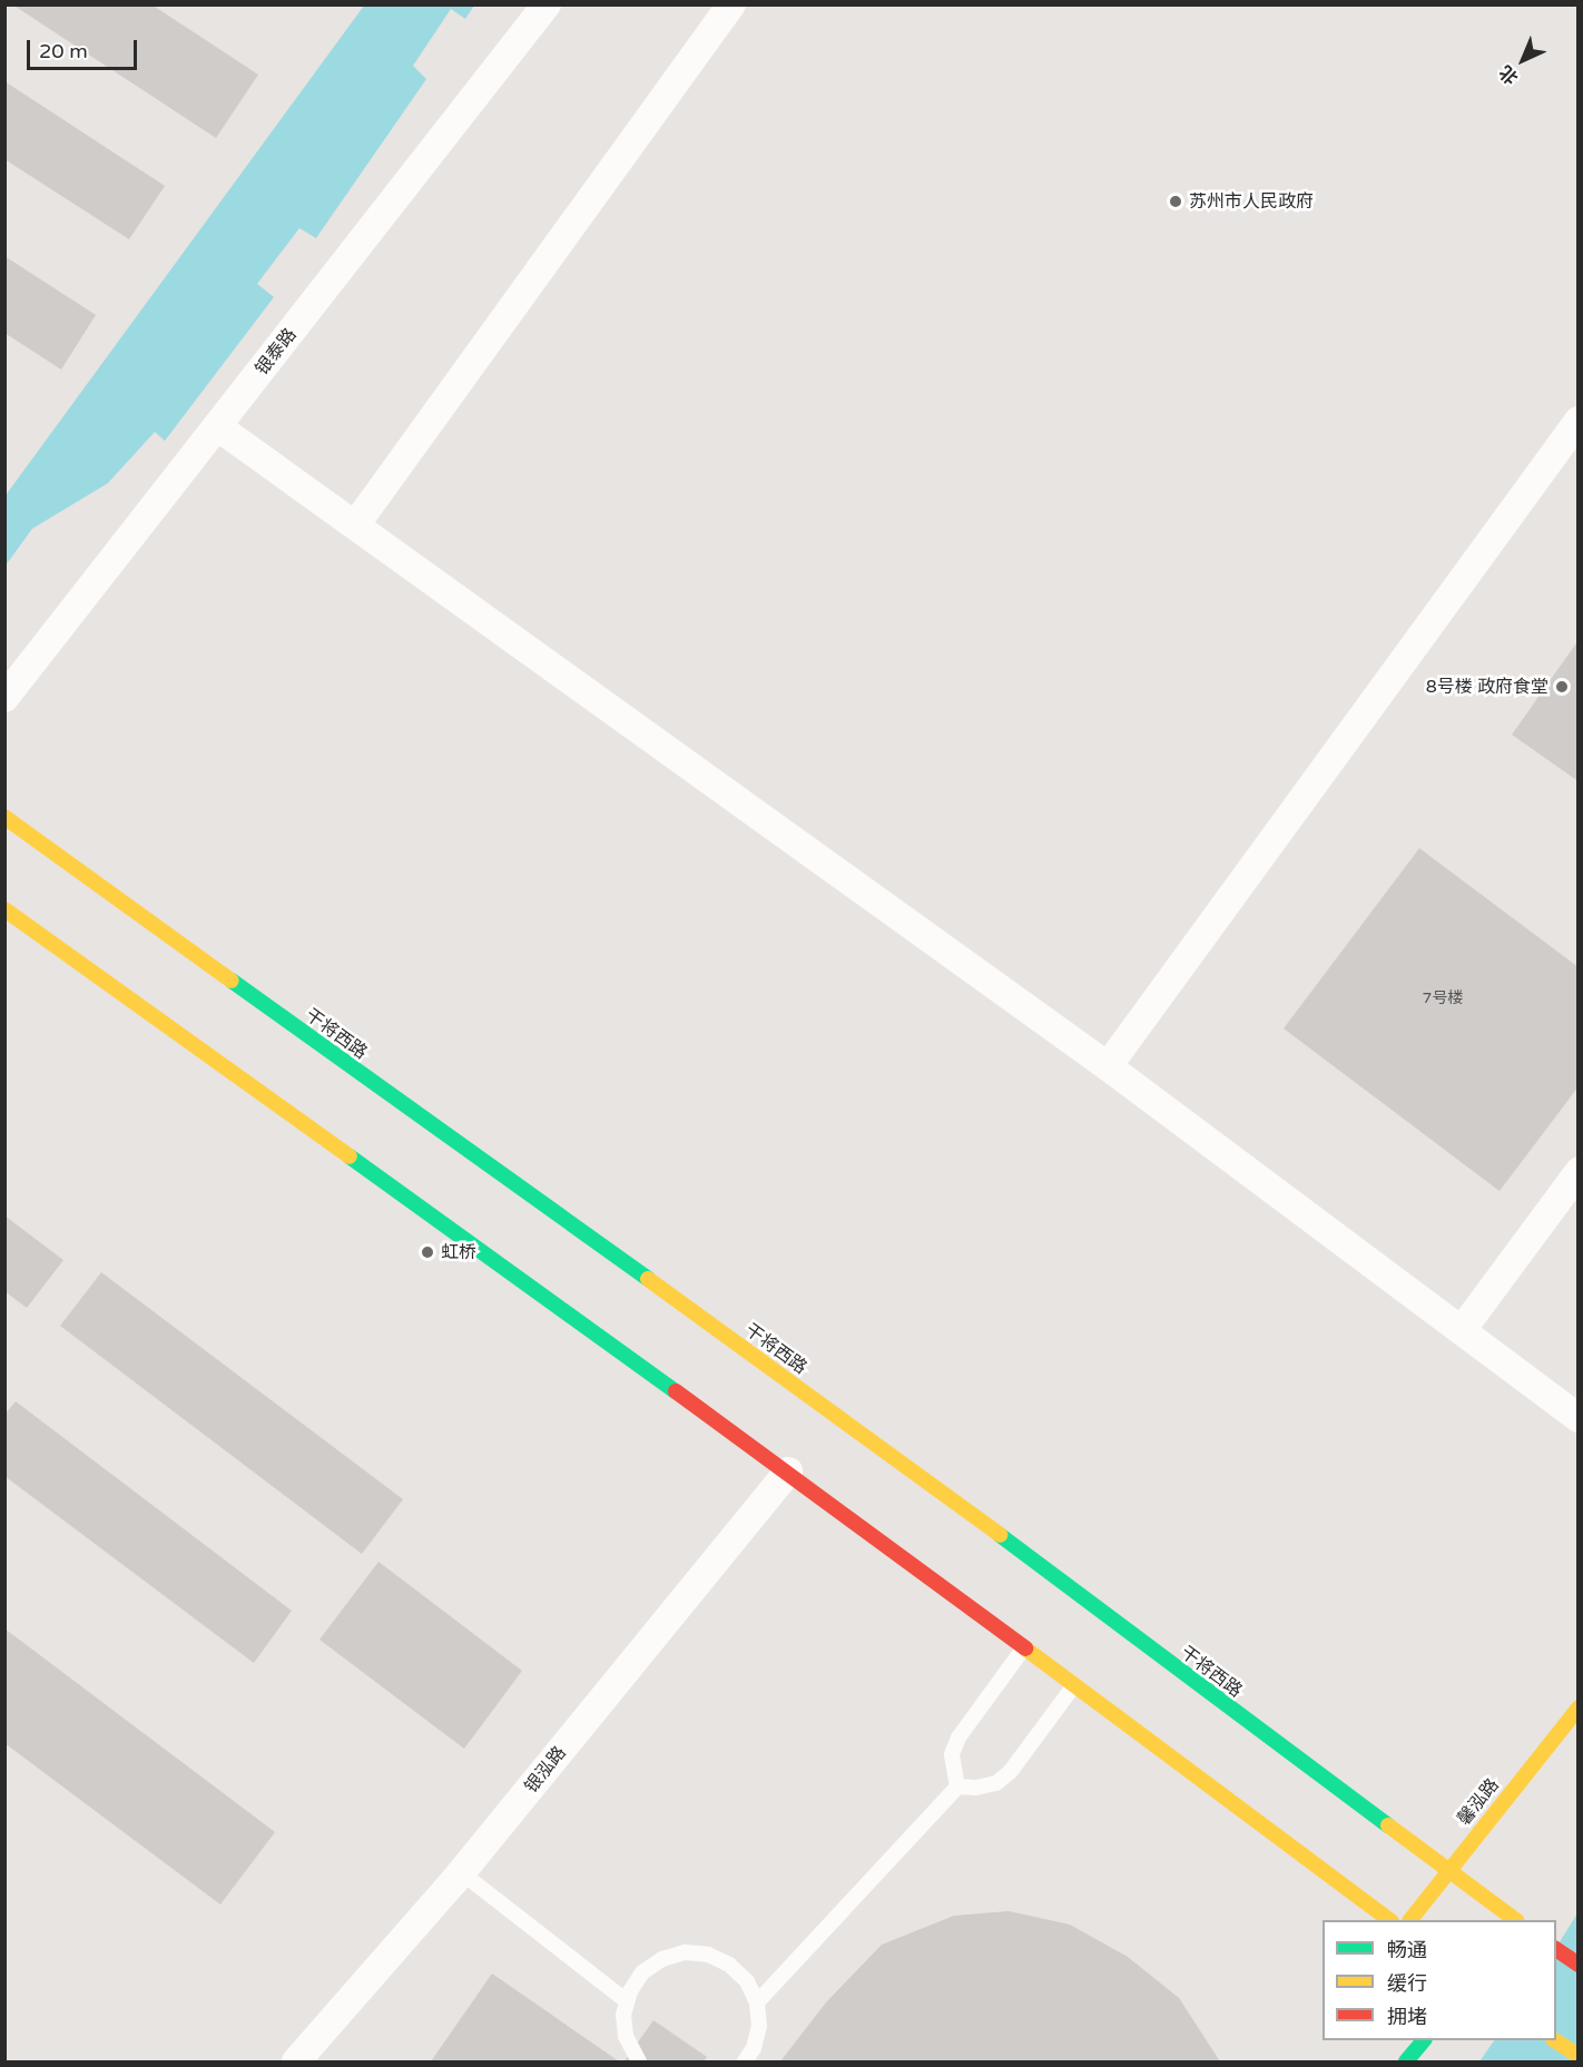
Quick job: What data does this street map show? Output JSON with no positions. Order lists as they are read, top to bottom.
{
  "streets": {
    "main road": ["干将西路", "馨泓路"],
    "street": ["银泰路", "银泓路"]
  },
  "crossings": [
    ["干将西路", "馨泓路"]
  ],
  "places": ["苏州市人民政府", "8号楼 政府食堂", "虹桥"],
  "house_numbers": ["7号楼"],
  "legend": ["畅通", "缓行", "拥堵"],
  "scale_bar": "20 m",
  "north": "bottom left"
}
